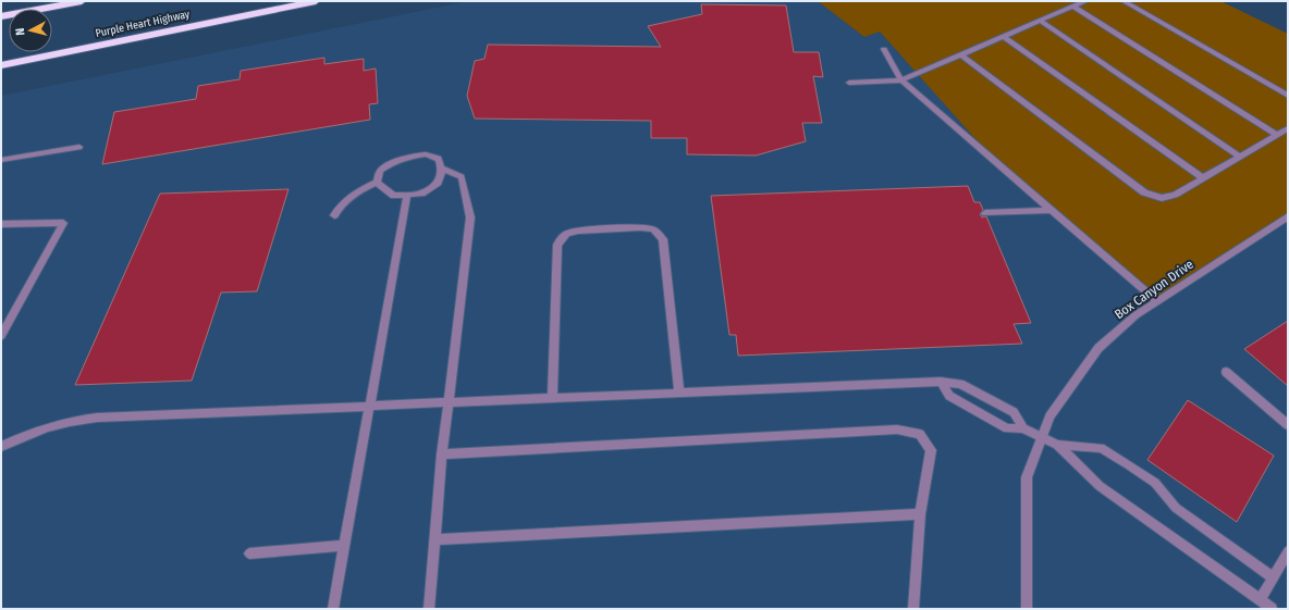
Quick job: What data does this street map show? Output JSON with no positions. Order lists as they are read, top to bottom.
{
  "streets": {
    "highway": ["Purple Heart Highway"],
    "street": ["Box Canyon Drive"]
  },
  "north": "left"
}
